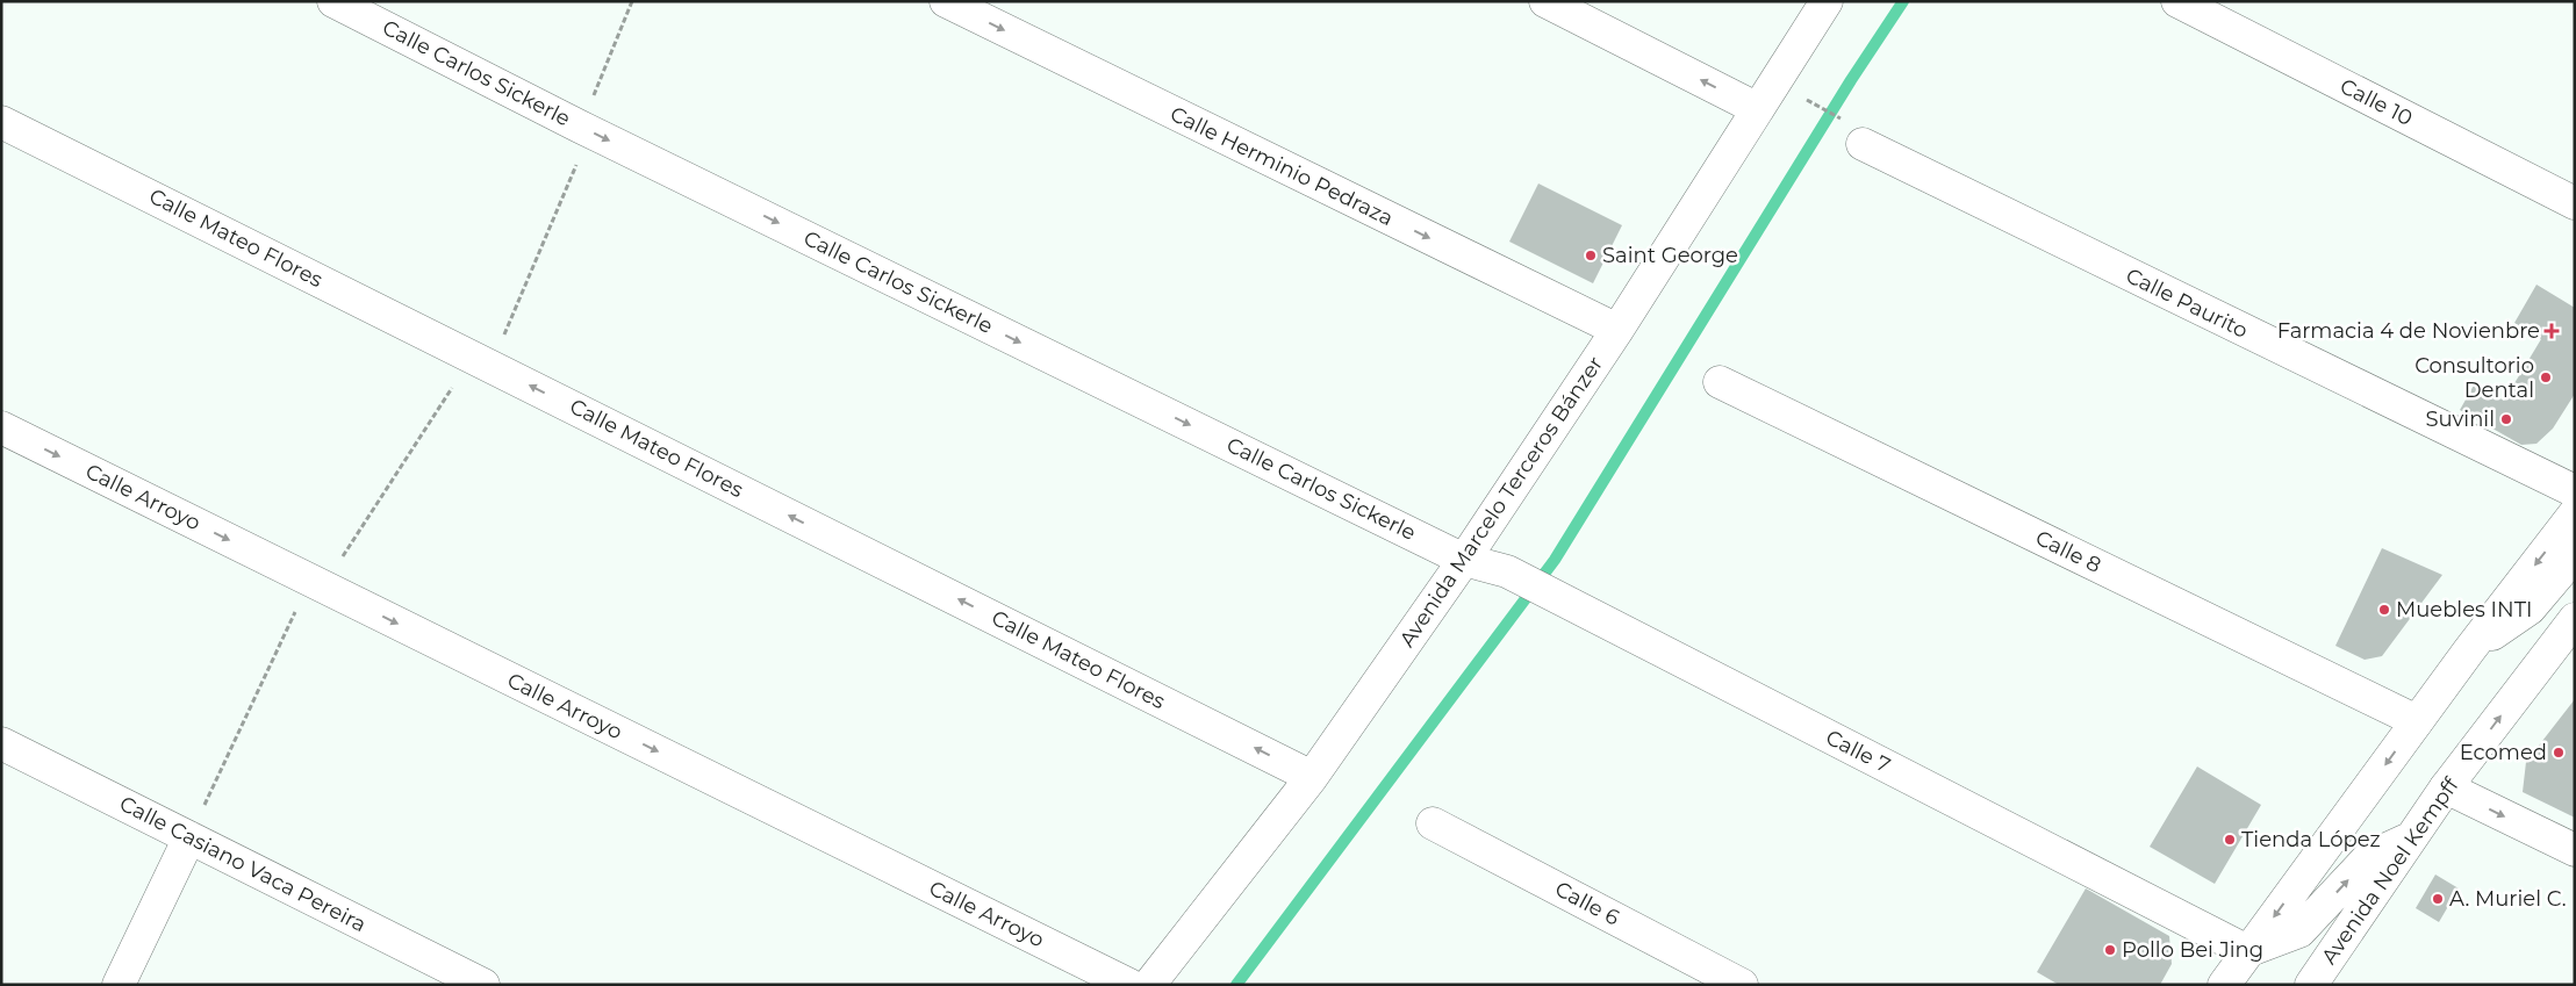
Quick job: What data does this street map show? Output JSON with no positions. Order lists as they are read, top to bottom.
{
  "streets": {
    "street": [
      "Calle Carlos Sickerle",
      "Calle 10",
      "Calle Herminio Pedraza",
      "Calle Mateo Flores",
      "Calle Paurito",
      "Calle Arroyo",
      "Avenida Marcelo Terceros Bánzer",
      "Calle 8",
      "Calle 7",
      "Calle Casiano Vaca Pereira",
      "Avenida Noel Kempff",
      "Calle 6"
    ]
  },
  "crossings": [
    ["Calle Carlos Sickerle", "Avenida Marcelo Terceros Bánzer"],
    ["Calle Carlos Sickerle", "Calle 7"],
    ["Calle Herminio Pedraza", "Avenida Marcelo Terceros Bánzer"],
    ["Calle Mateo Flores", "Avenida Marcelo Terceros Bánzer"],
    ["Avenida Marcelo Terceros Bánzer", "Calle 7"]
  ],
  "one_way": [
    "Calle Carlos Sickerle",
    "Calle Herminio Pedraza",
    "Calle Mateo Flores",
    "Calle Arroyo"
  ],
  "places": {
    "other": [
      "Saint George",
      "Consultorio Dental",
      "Suvinil",
      "Muebles INTI",
      "Ecomed",
      "Tienda López",
      "A. Muriel C.",
      "Pollo Bei Jing"
    ],
    "health": ["Farmacia 4 de Novienbre"]
  }
}
